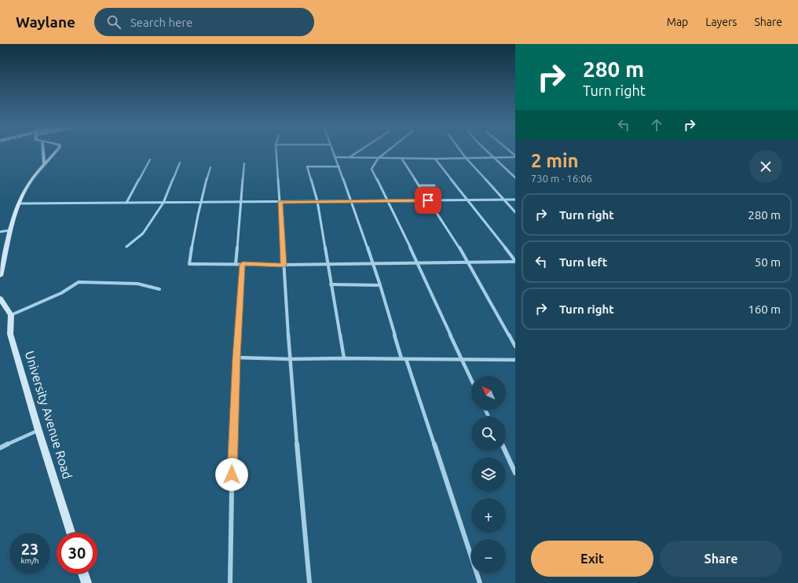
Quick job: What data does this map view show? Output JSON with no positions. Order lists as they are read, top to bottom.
{
  "streets": {
    "main road": ["University Avenue Road"]
  },
  "north": "top left",
  "page": {
    "header": "Waylane",
    "search": "Search here",
    "nav": ["Map", "Layers", "Share"],
    "turn": ["280 m", "Turn right"],
    "heading": ["2 min", "730 m · 16:06"],
    "list": [
      {
        "name": "Turn right",
        "value": "280 m"
      },
      {
        "name": "Turn left",
        "value": "50 m"
      },
      {
        "name": "Turn right",
        "value": "160 m"
      }
    ],
    "map_buttons": ["+", "−"],
    "speed": "23 km/h",
    "limit": "30",
    "buttons": ["Exit", "Share"]
  }
}
